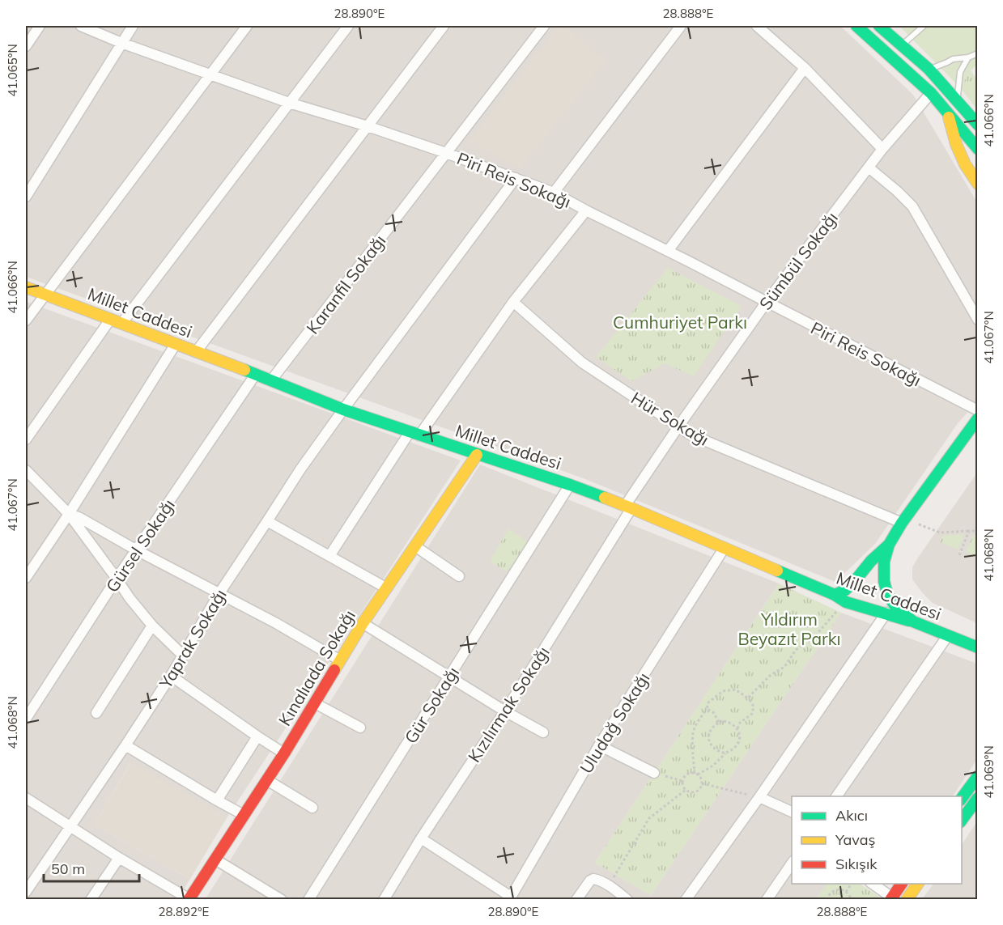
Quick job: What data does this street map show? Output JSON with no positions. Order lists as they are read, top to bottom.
{
  "streets": {
    "main road": ["Millet Caddesi", "Kınalıada Sokağı"],
    "street": [
      "Piri Reis Sokağı",
      "Sümbül Sokağı",
      "Karanfil Sokağı",
      "Hür Sokağı",
      "Gürsel Sokağı",
      "Yaprak Sokağı",
      "Kızılırmak Sokağı",
      "Gür Sokağı",
      "Uludağ Sokağı"
    ]
  },
  "crossings": [
    ["Piri Reis Sokağı", "Sümbül Sokağı"],
    ["Piri Reis Sokağı", "Karanfil Sokağı"],
    ["Piri Reis Sokağı", "Yaprak Sokağı"],
    ["Sümbül Sokağı", "Millet Caddesi"],
    ["Sümbül Sokağı", "Hür Sokağı"],
    ["Sümbül Sokağı", "Kızılırmak Sokağı"],
    ["Karanfil Sokağı", "Millet Caddesi"],
    ["Millet Caddesi", "Gürsel Sokağı"],
    ["Millet Caddesi", "Yaprak Sokağı"],
    ["Millet Caddesi", "Kınalıada Sokağı"],
    ["Millet Caddesi", "Kızılırmak Sokağı"],
    ["Millet Caddesi", "Gür Sokağı"],
    ["Millet Caddesi", "Uludağ Sokağı"]
  ],
  "parks": ["Cumhuriyet Parkı", "Yıldırım Beyazıt Parkı"],
  "legend": ["Akıcı", "Yavaş", "Sıkışık"],
  "scale_bar": "50 m",
  "coordinates": [
    "28.890°E",
    "28.888°E",
    "41.065°N",
    "41.066°N",
    "41.067°N",
    "41.068°N",
    "41.069°N",
    "28.892°E"
  ]
}
